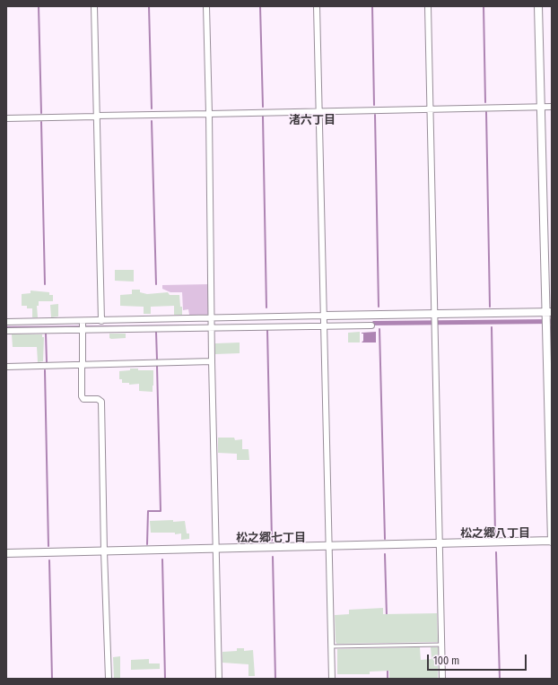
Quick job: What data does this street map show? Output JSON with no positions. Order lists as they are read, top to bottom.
{
  "districts": ["渚六丁目", "松之郷八丁目", "松之郷七丁目"],
  "scale_bar": "100 m"
}
